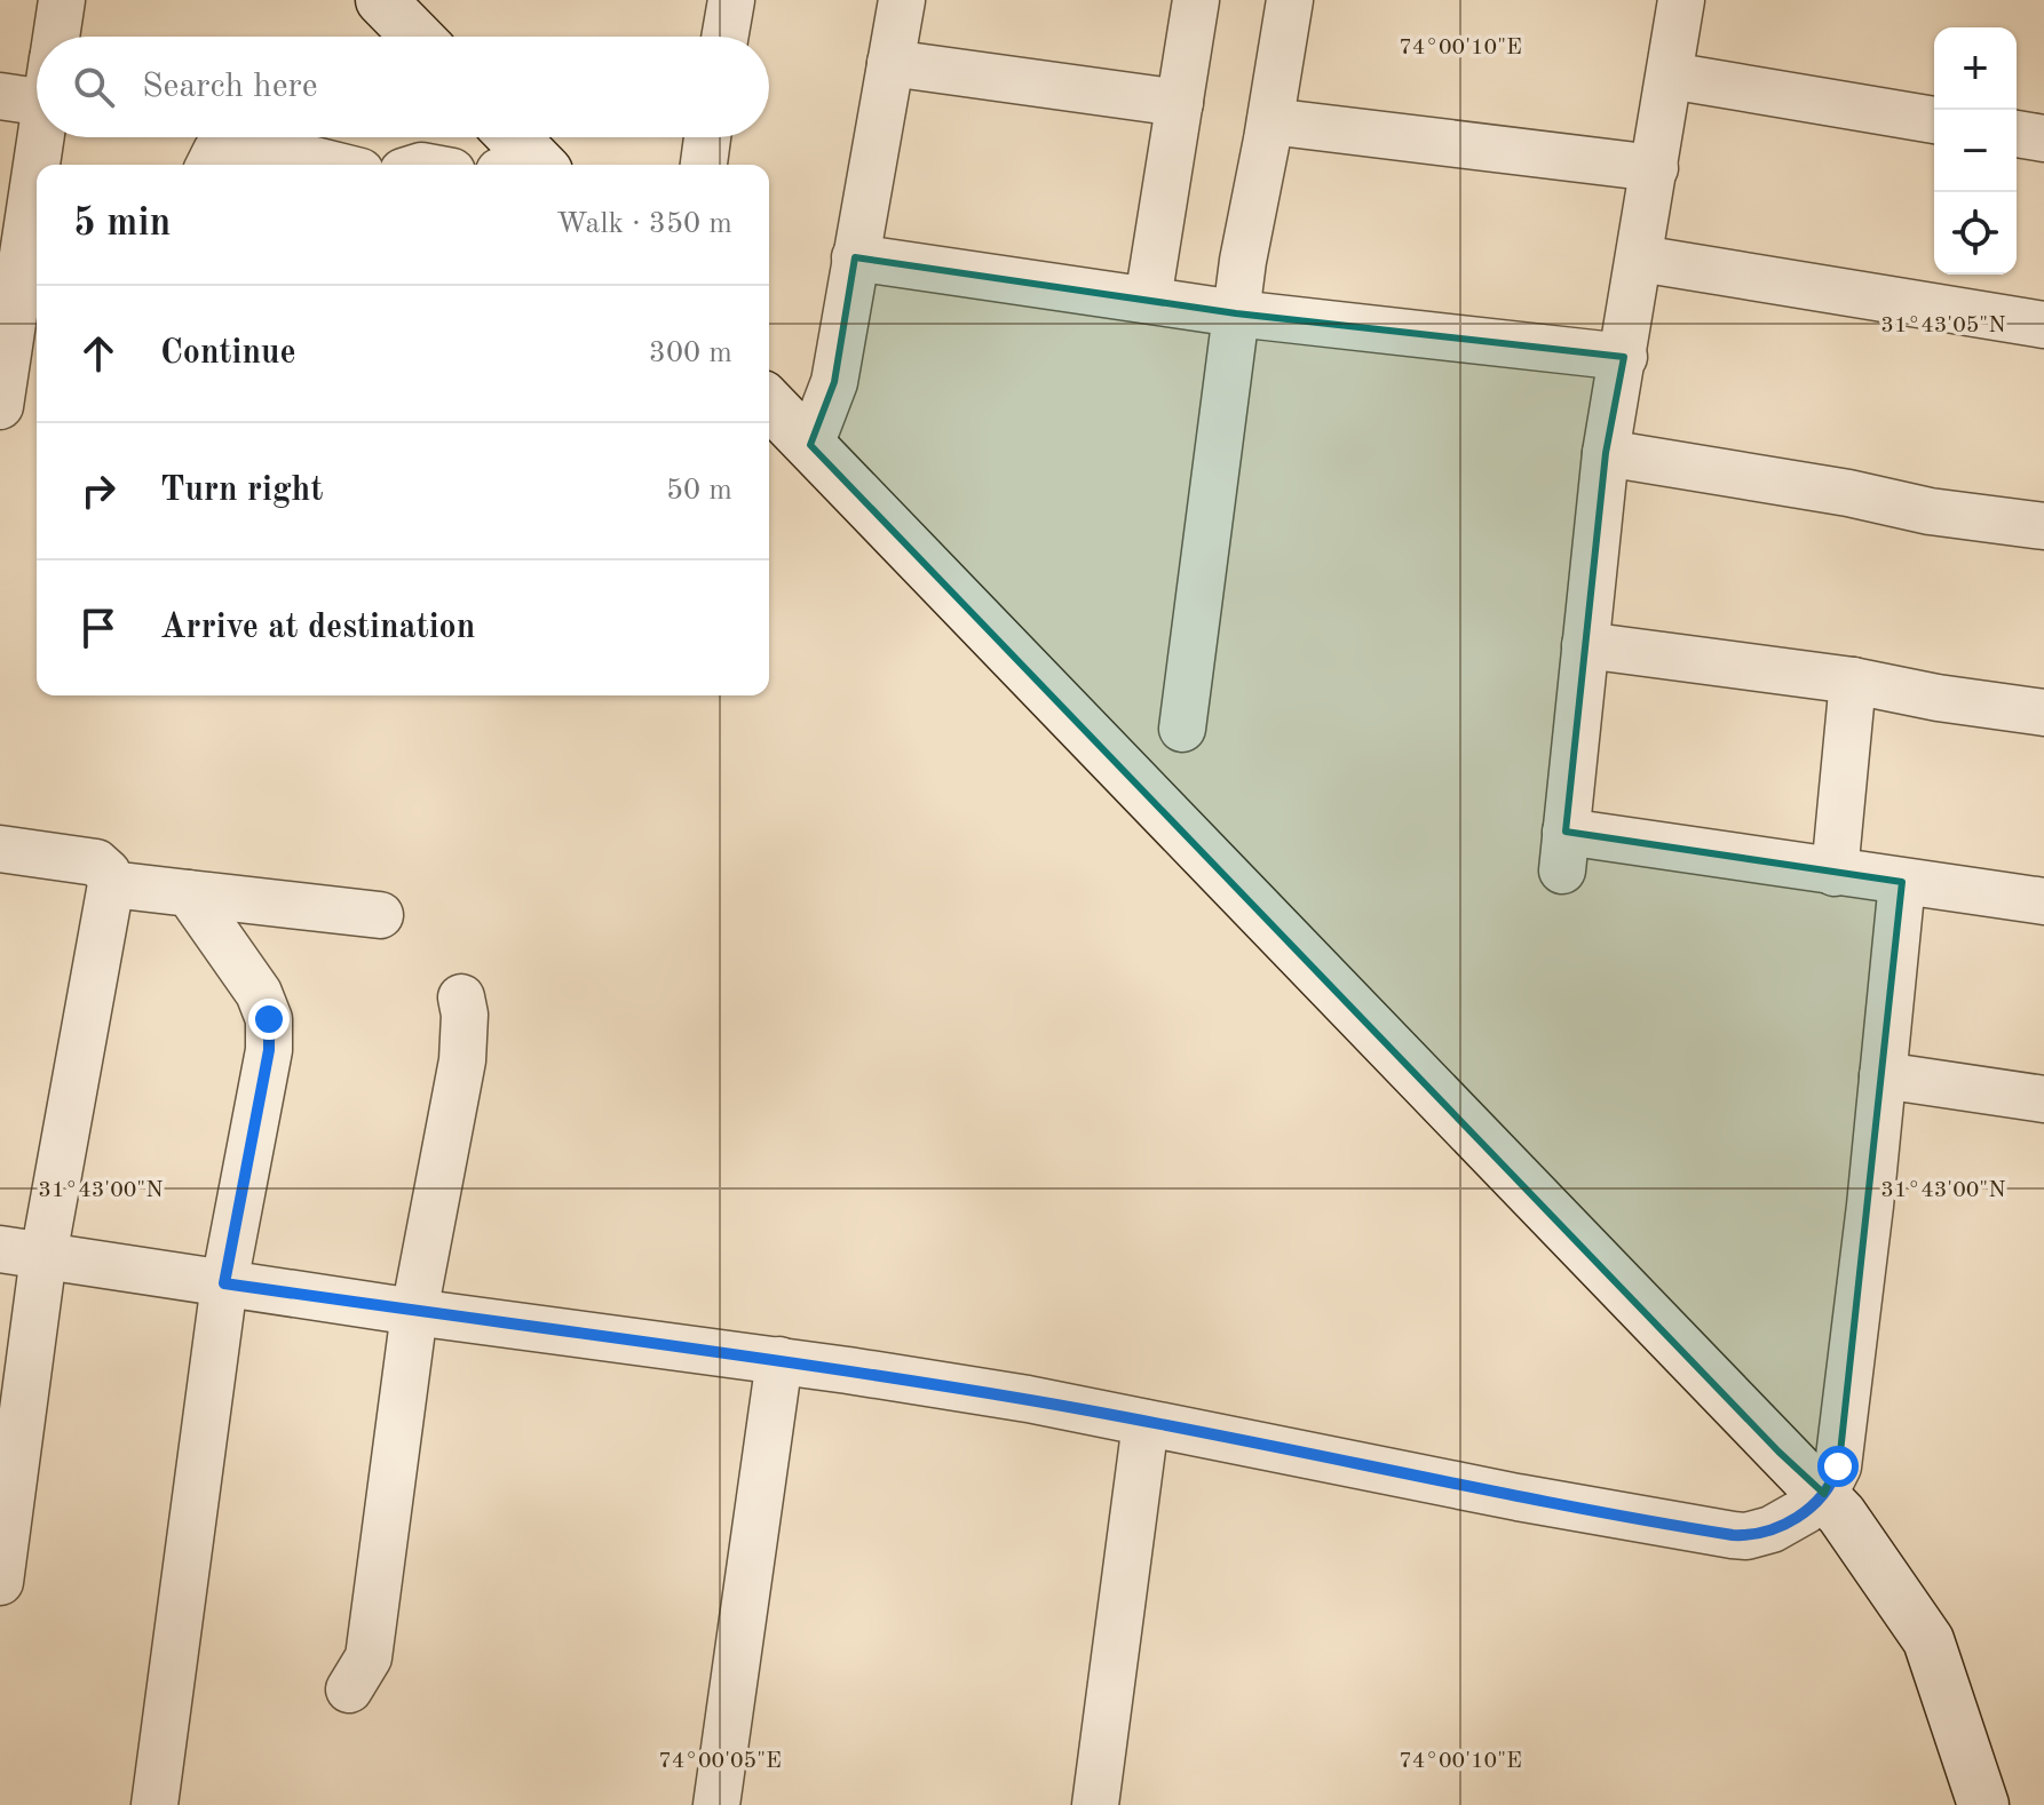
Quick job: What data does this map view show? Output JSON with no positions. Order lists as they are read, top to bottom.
{
  "page": {
    "map_buttons": ["+", "−"],
    "search": "Search here",
    "heading": ["5 min", "Walk · 350 m"],
    "list": [
      ["Continue", "300 m"],
      ["Turn right", "50 m"],
      "Arrive at destination"
    ]
  },
  "coordinates": [
    "74°00'10\"E",
    "31°43'05\"N",
    "31°43'00\"N",
    "74°00'05\"E"
  ]
}
